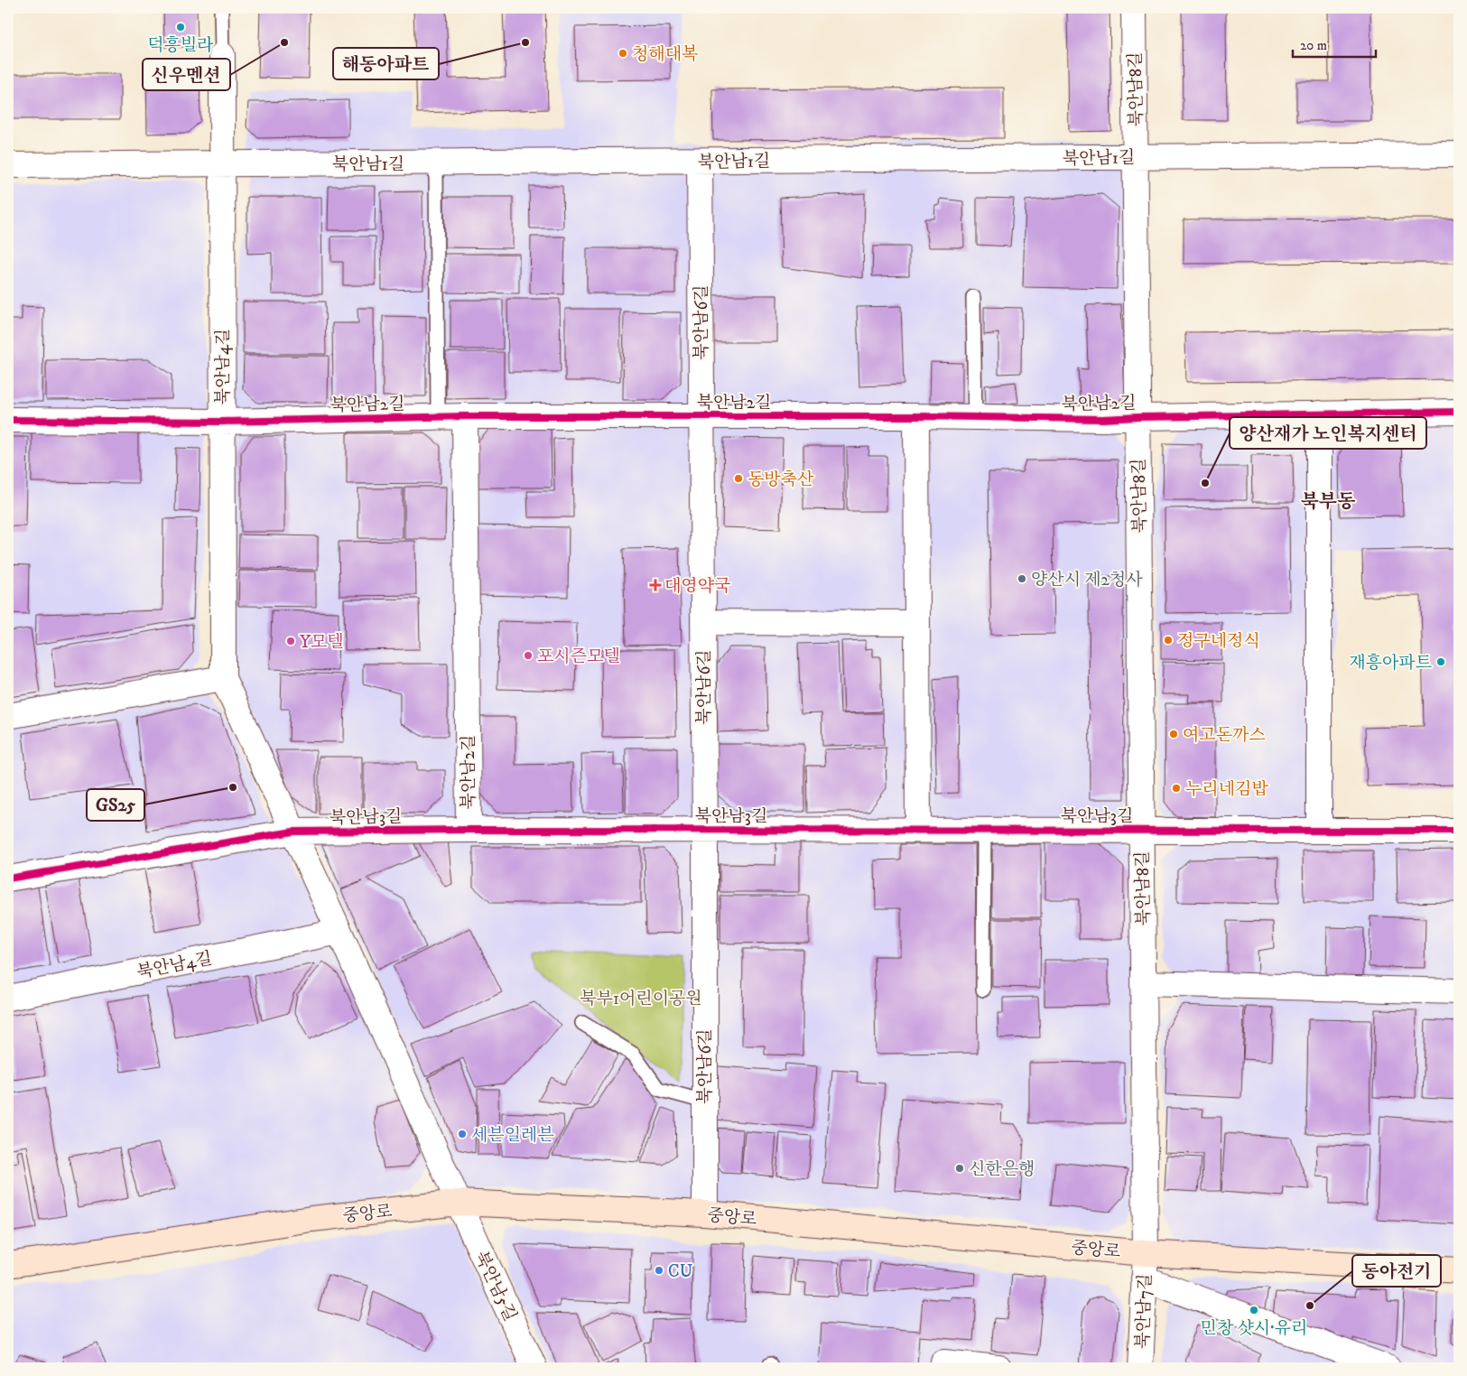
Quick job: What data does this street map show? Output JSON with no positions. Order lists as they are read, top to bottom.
{
  "streets": {
    "main road": ["중앙로"],
    "street": [
      "북안남8길",
      "북안남1길",
      "북안남6길",
      "북안남4길",
      "북안남2길",
      "북안남3길",
      "북안남5길",
      "북안남7길"
    ]
  },
  "crossings": [
    ["북안남8길", "북안남1길"],
    ["북안남8길", "북안남2길"],
    ["북안남8길", "북안남3길"],
    ["북안남8길", "중앙로"],
    ["북안남8길", "북안남7길"],
    ["북안남1길", "북안남6길"],
    ["북안남1길", "북안남4길"],
    ["북안남6길", "북안남2길"],
    ["북안남6길", "북안남3길"],
    ["북안남6길", "중앙로"],
    ["북안남4길", "북안남2길"],
    ["북안남4길", "북안남3길"],
    ["북안남4길", "중앙로"],
    ["북안남4길", "북안남5길"],
    ["북안남2길", "북안남3길"],
    ["중앙로", "북안남5길"],
    ["중앙로", "북안남7길"]
  ],
  "districts": ["북부동"],
  "parks": ["북부1어린이공원"],
  "places": {
    "other": [
      "덕흥빌라",
      "신우멘션",
      "해동아파트",
      "청해대복",
      "동방축산",
      "양산재가 노인복지센터",
      "양산시 제2청사",
      "정구네정식",
      "Y모텔",
      "포시즌모텔",
      "재흥아파트",
      "여고돈까스",
      "GS25",
      "누리네김밥",
      "세븐일레븐",
      "신한은행",
      "CU",
      "동아전기",
      "민창 샷시·유리"
    ],
    "health": ["대영약국"]
  },
  "scale_bar": "20 m"
}
